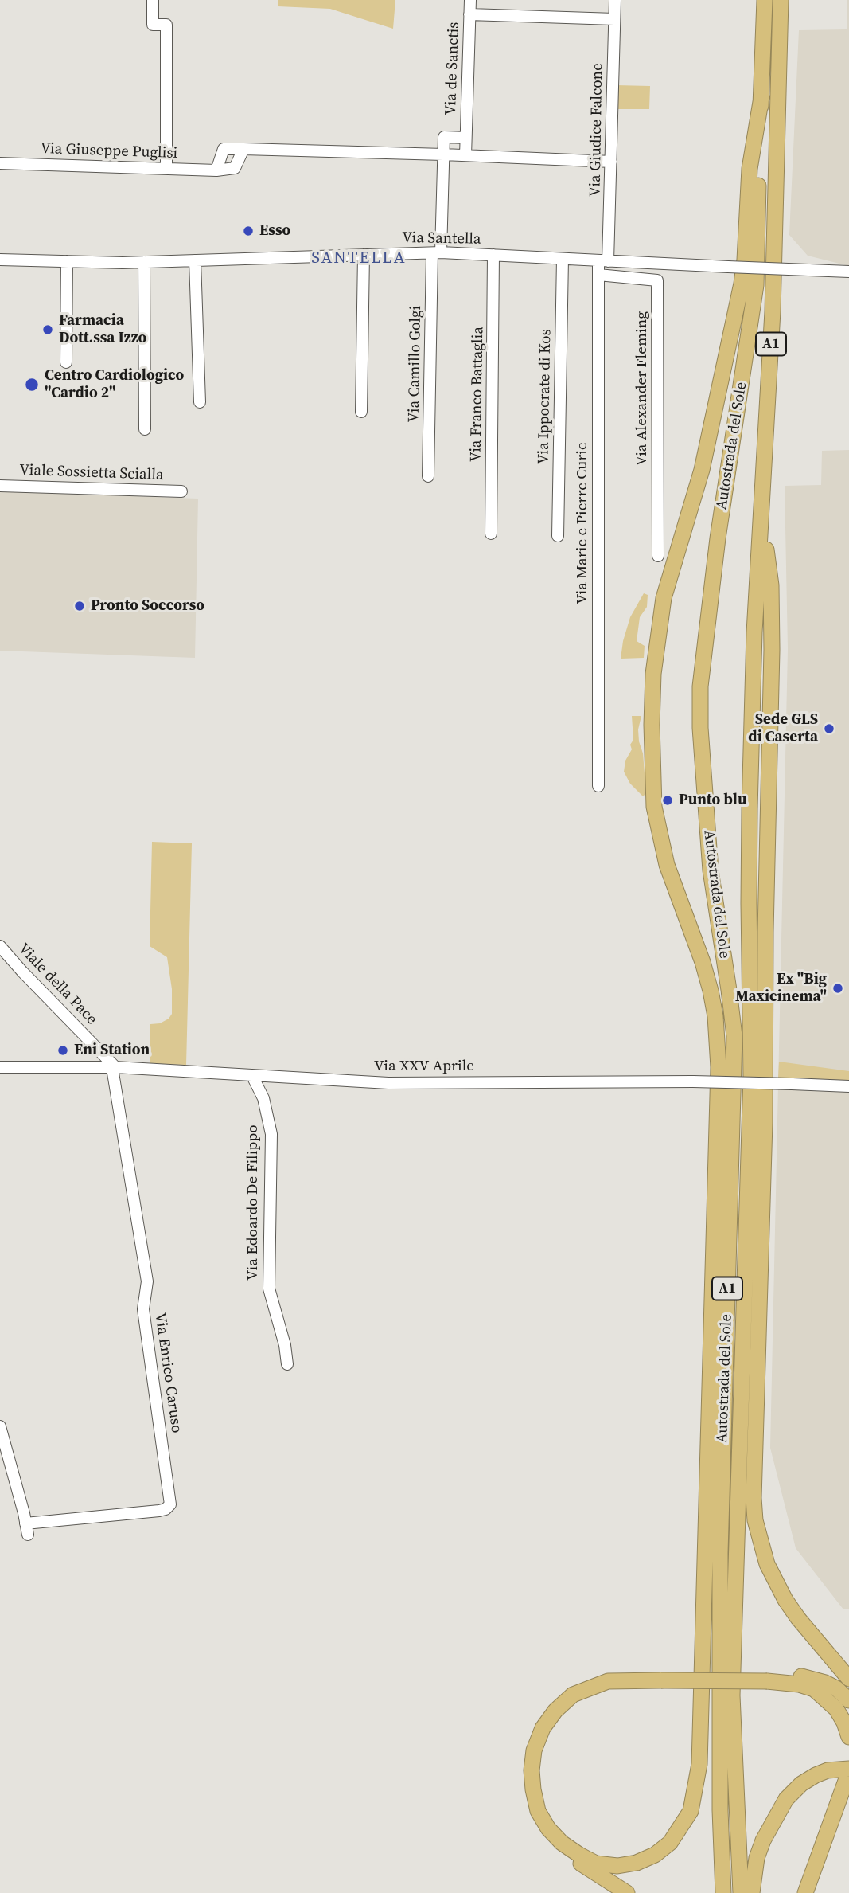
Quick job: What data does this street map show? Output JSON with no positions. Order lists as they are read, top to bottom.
{
  "streets": {
    "highway": ["A1", "Autostrada del Sole"],
    "street": [
      "Via de Sanctis",
      "Via Giudice Falcone",
      "Via Giuseppe Puglisi",
      "Via Santella",
      "Via Camillo Golgi",
      "Via Alexander Fleming",
      "Via Franco Battaglia",
      "Via Ippocrate di Kos",
      "Viale Sossietta Scialla",
      "Via Marie e Pierre Curie",
      "Viale della Pace",
      "Via XXV Aprile",
      "Via Edoardo De Filippo",
      "Via Enrico Caruso"
    ]
  },
  "crossings": [
    ["Via Giudice Falcone", "Via Santella"],
    ["Via Giudice Falcone", "Via Marie e Pierre Curie"],
    ["Via Santella", "Via Camillo Golgi"],
    ["Via Santella", "Via Franco Battaglia"],
    ["Via Santella", "Via Ippocrate di Kos"],
    ["Via Santella", "Via Marie e Pierre Curie"],
    ["Via Alexander Fleming", "Via Marie e Pierre Curie"],
    ["Viale della Pace", "Via XXV Aprile"],
    ["Viale della Pace", "Via Enrico Caruso"],
    ["Via XXV Aprile", "Via Edoardo De Filippo"],
    ["Via XXV Aprile", "Via Enrico Caruso"]
  ],
  "districts": ["SANTELLA"],
  "places": [
    "Esso",
    "Farmacia Dott.ssa Izzo",
    "Centro Cardiologico \"Cardio 2\"",
    "Pronto Soccorso",
    "Sede GLS di Caserta",
    "Punto blu",
    "Ex \"Big Maxicinema\"",
    "Eni Station"
  ]
}
